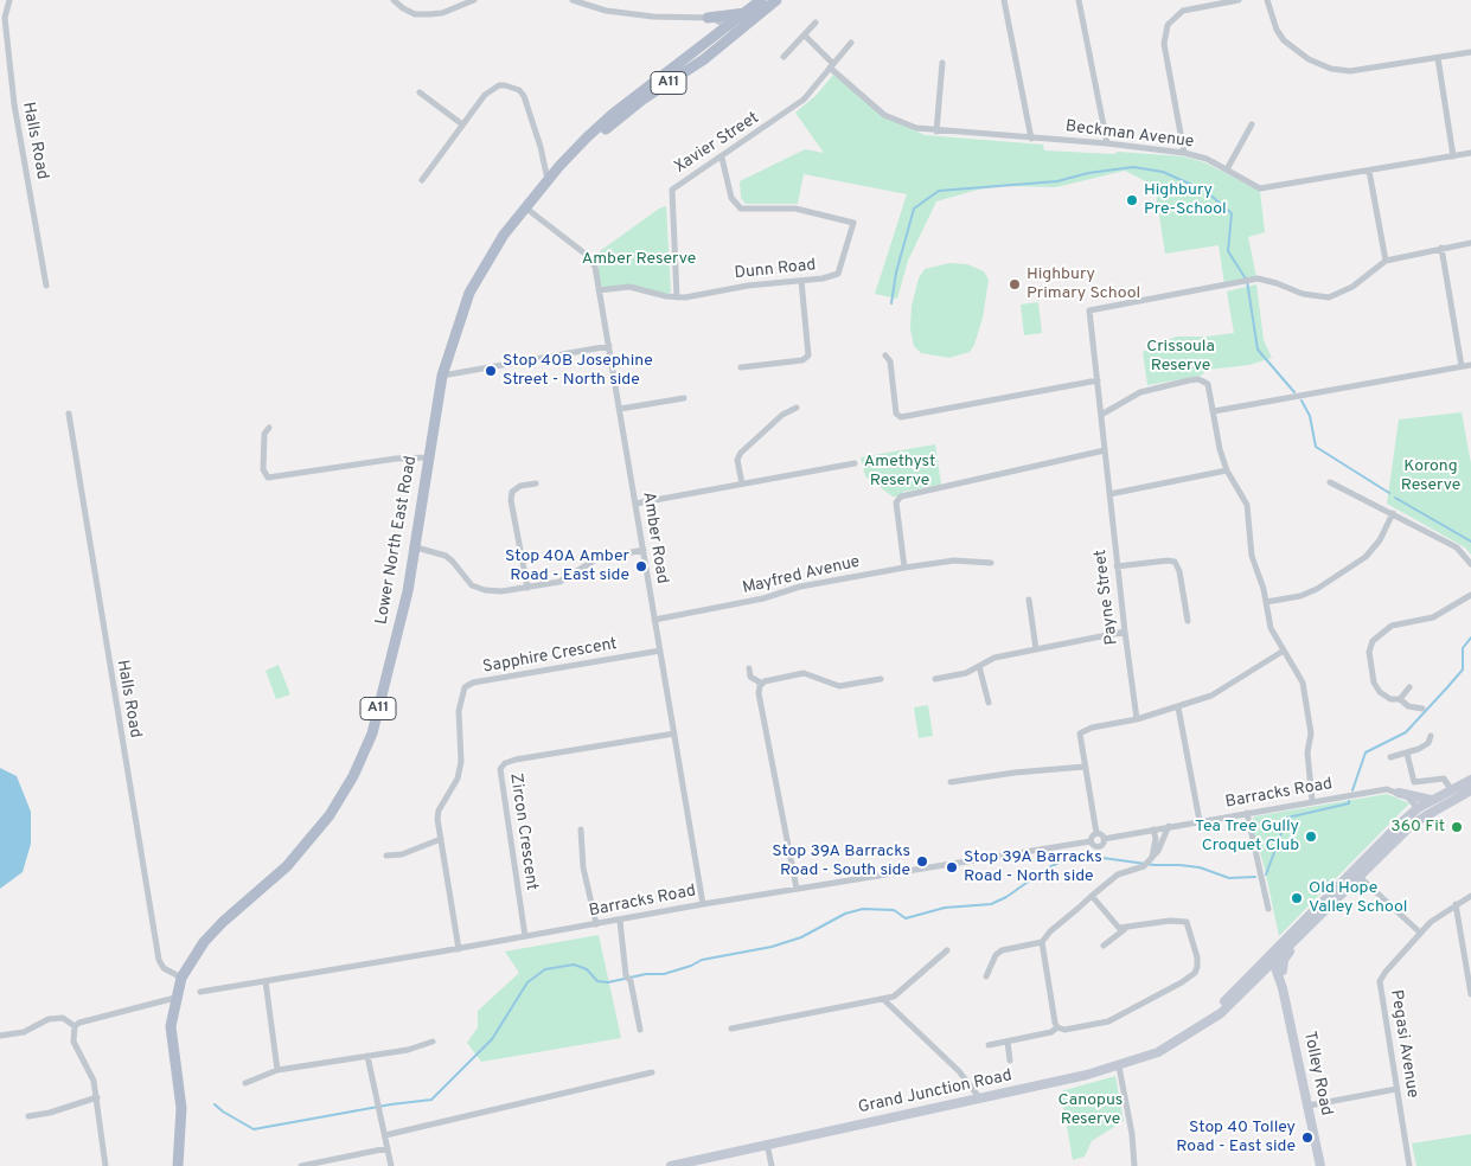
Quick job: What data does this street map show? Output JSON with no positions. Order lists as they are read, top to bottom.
{
  "streets": {
    "main road": [
      "A11",
      "Lower North East Road",
      "Tolley Road",
      "Grand Junction Road"
    ],
    "street": [
      "Beckman Avenue",
      "Halls Road",
      "Xavier Street",
      "Dunn Road",
      "Amber Road",
      "Mayfred Avenue",
      "Payne Street",
      "Sapphire Crescent",
      "Barracks Road",
      "Zircon Crescent",
      "Pegasi Avenue"
    ]
  },
  "crossings": [
    ["Beckman Avenue", "Xavier Street"],
    ["Halls Road", "Lower North East Road"],
    ["Xavier Street", "Dunn Road"],
    ["Dunn Road", "Amber Road"],
    ["Amber Road", "Lower North East Road"],
    ["Amber Road", "Mayfred Avenue"],
    ["Amber Road", "Sapphire Crescent"],
    ["Amber Road", "Barracks Road"],
    ["Amber Road", "Zircon Crescent"],
    ["Sapphire Crescent", "Barracks Road"],
    ["Barracks Road", "Zircon Crescent"],
    ["Tolley Road", "Grand Junction Road"]
  ],
  "parks": [
    "Amber Reserve",
    "Crissoula Reserve",
    "Amethyst Reserve",
    "Korong Reserve",
    "Canopus Reserve"
  ],
  "places": [
    "Highbury Pre-School",
    "Highbury Primary School",
    "Stop 40B Josephine Street - North side",
    "Stop 40A Amber Road - East side",
    "360 Fit",
    "Tea Tree Gully Croquet Club",
    "Stop 39A Barracks Road - South side",
    "Stop 39A Barracks Road - North side",
    "Old Hope Valley School",
    "Stop 40 Tolley Road - East side"
  ]
}
